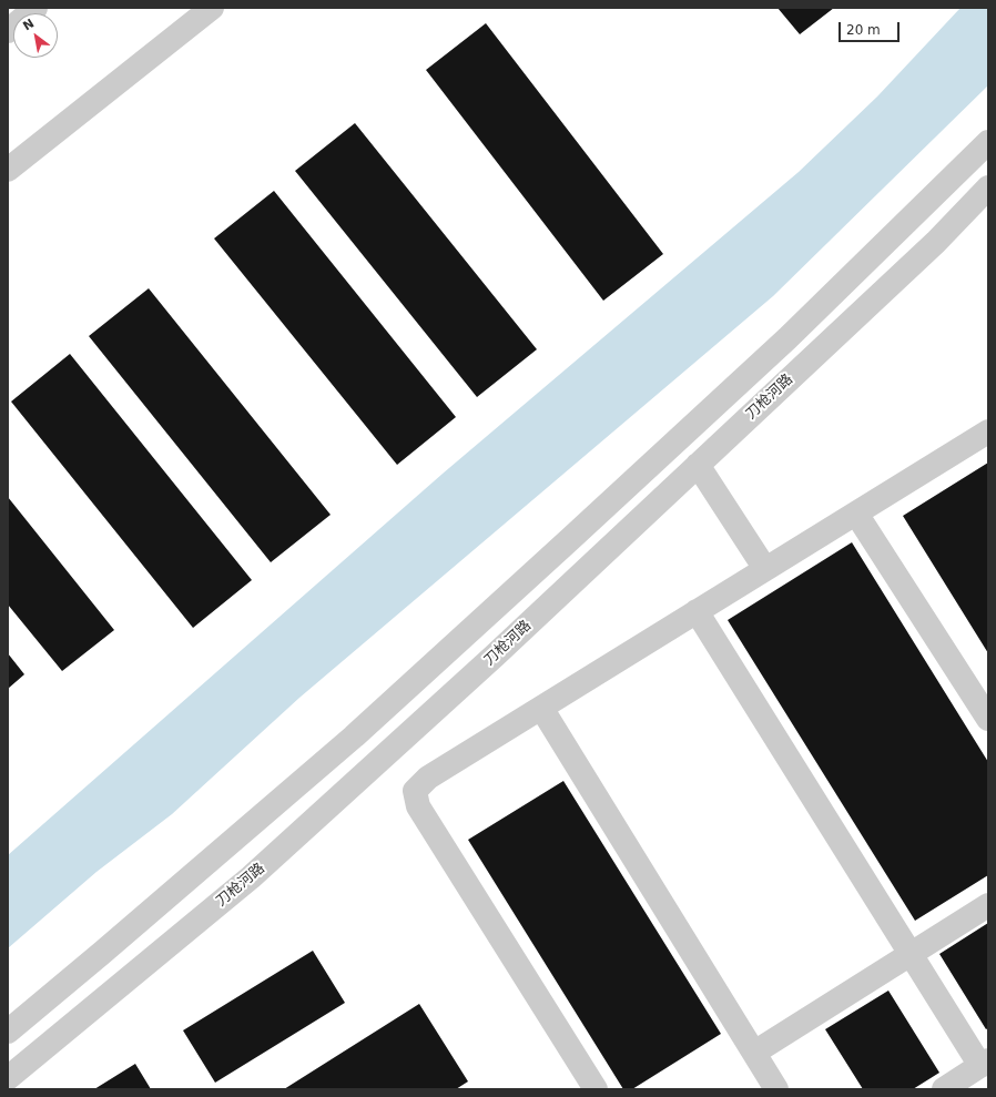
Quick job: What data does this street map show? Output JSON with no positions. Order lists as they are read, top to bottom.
{
  "streets": {
    "street": ["刀枪河路"]
  },
  "scale_bar": "20 m",
  "north": "top left"
}
